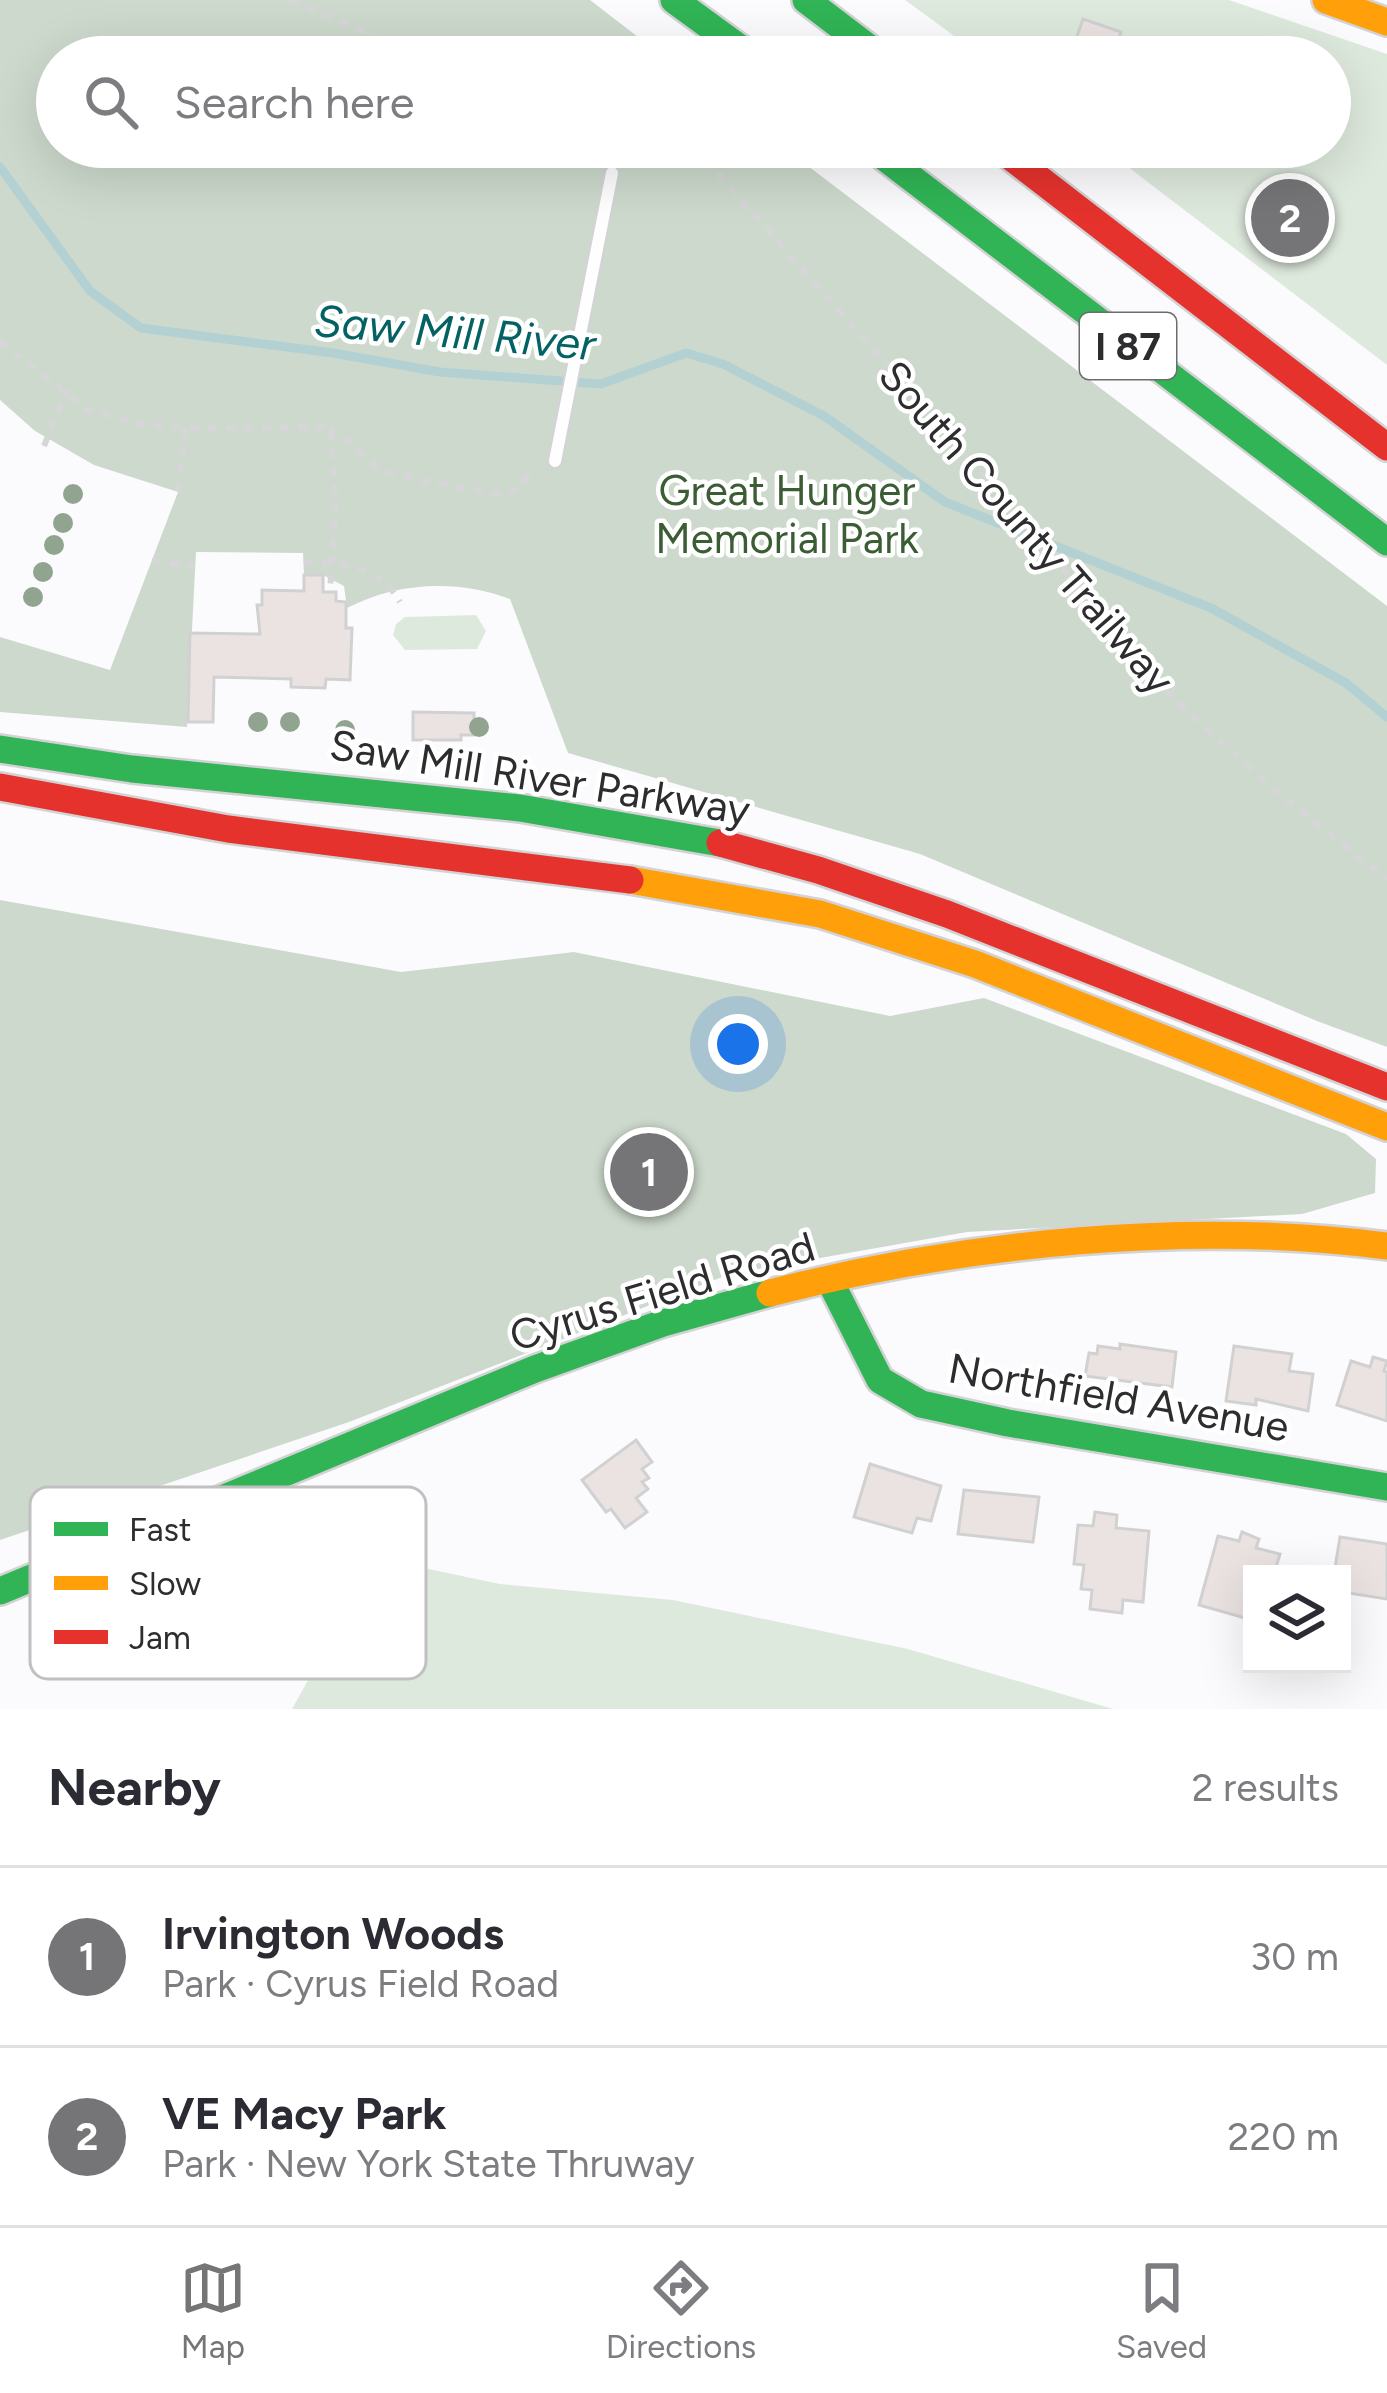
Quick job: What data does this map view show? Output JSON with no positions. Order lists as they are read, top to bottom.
{
  "streets": {
    "main road": [
      "I 87",
      "Saw Mill River Parkway",
      "Cyrus Field Road",
      "Northfield Avenue"
    ],
    "path": ["South County Trailway"]
  },
  "crossings": [
    ["Cyrus Field Road", "Northfield Avenue"]
  ],
  "water": ["Saw Mill River"],
  "parks": ["Great Hunger Memorial Park"],
  "legend": ["Fast", "Slow", "Jam"],
  "page": {
    "search": "Search here",
    "pins": ["2", "1"],
    "heading": ["Nearby", "2 results"],
    "list": [
      {
        "mark": "1",
        "name": "Irvington Woods",
        "note": "Park · Cyrus Field Road",
        "value": "30 m"
      },
      {
        "mark": "2",
        "name": "VE Macy Park",
        "note": "Park · New York State Thruway",
        "value": "220 m"
      }
    ],
    "nav": ["Map", "Directions", "Saved"]
  }
}
